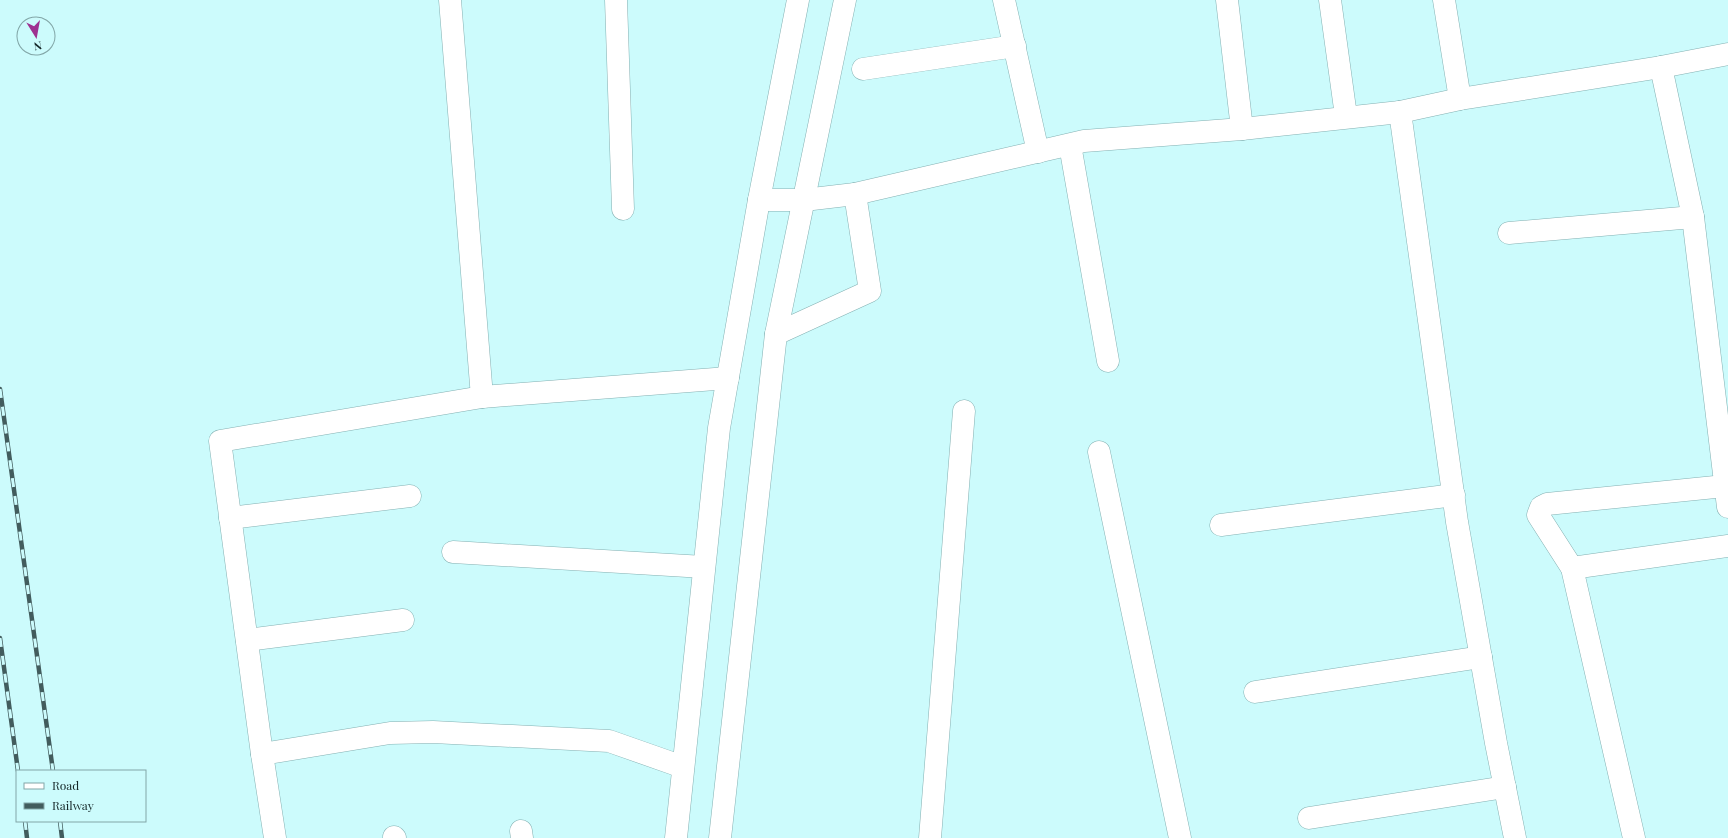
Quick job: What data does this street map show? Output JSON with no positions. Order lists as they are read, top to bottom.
{
  "legend": ["Road", "Railway"],
  "north": "bottom"
}
